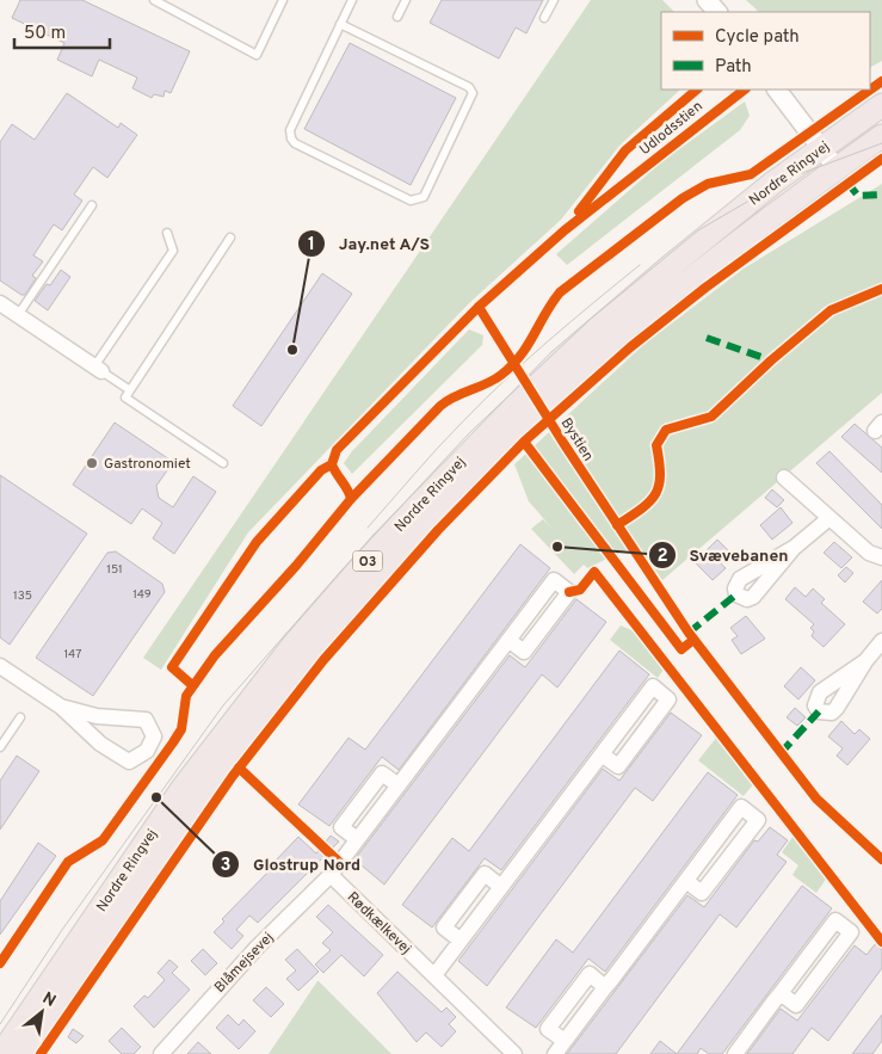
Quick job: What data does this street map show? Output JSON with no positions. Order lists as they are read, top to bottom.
{
  "streets": {
    "main road": ["Nordre Ringvej", "O3"],
    "street": ["Rødkælkevej", "Blåmejsevej"],
    "cycle path": ["Udlodsstien", "Bystien"]
  },
  "crossings": [
    ["Rødkælkevej", "Blåmejsevej"]
  ],
  "places": [
    "Jay.net A/S",
    "Gastronomiet",
    "Svævebanen",
    "Glostrup Nord"
  ],
  "house_numbers": [
    "151",
    "149",
    "135",
    "147"
  ],
  "legend": ["Cycle path", "Path"],
  "scale_bar": "50 m",
  "north": "top right"
}
